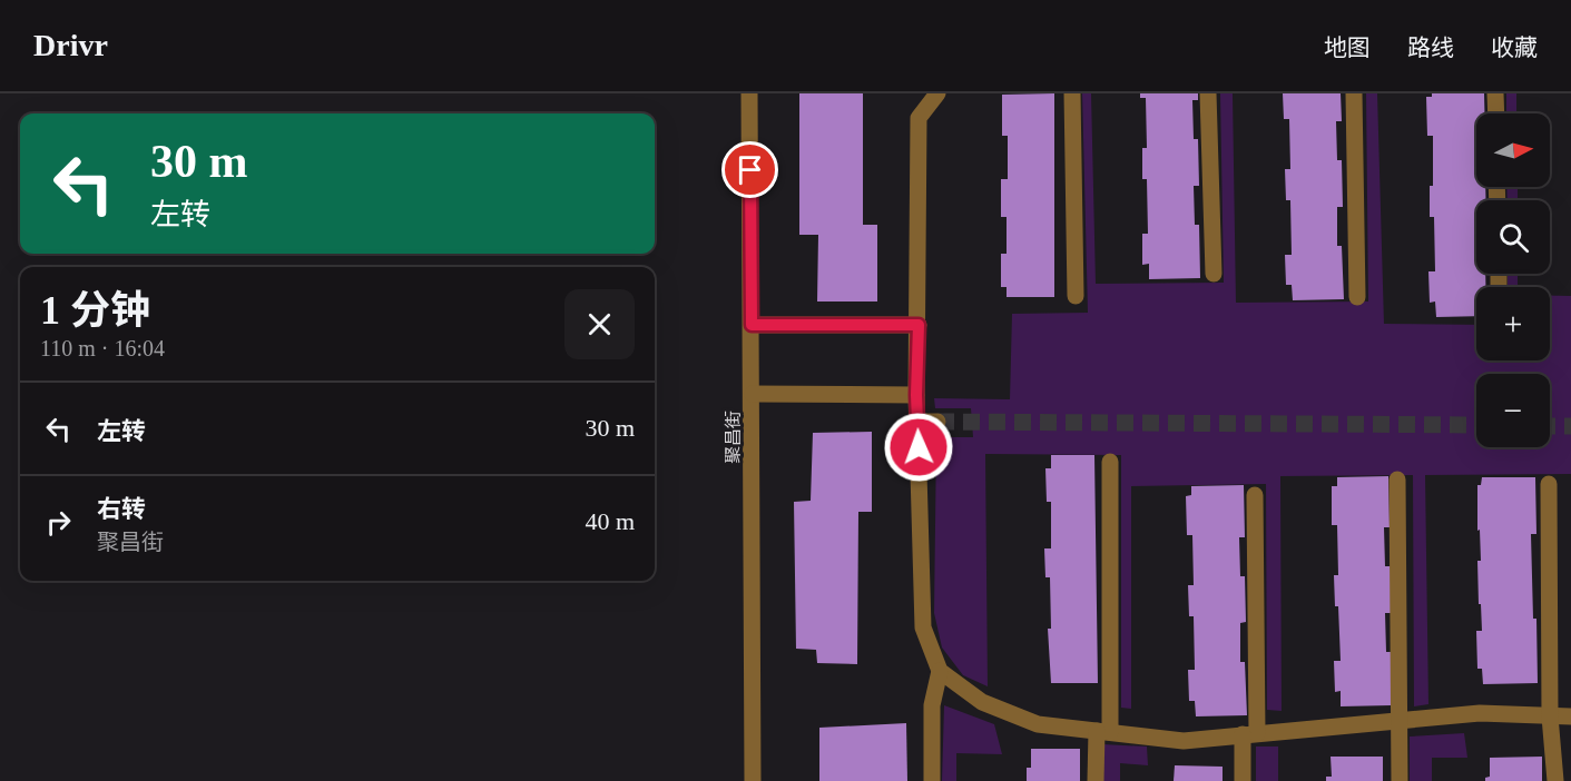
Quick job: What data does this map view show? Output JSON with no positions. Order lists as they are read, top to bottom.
{
  "streets": {
    "street": ["聚昌街"]
  },
  "north": "right",
  "page": {
    "header": "Drivr",
    "nav": ["地图", "路线", "收藏"],
    "map_buttons": ["+", "−"],
    "turn": ["30 m", "左转"],
    "heading": ["1 分钟", "110 m · 16:04"],
    "list": [
      {
        "name": "左转",
        "value": "30 m"
      },
      {
        "name": "右转",
        "note": "聚昌街",
        "value": "40 m"
      }
    ]
  }
}
